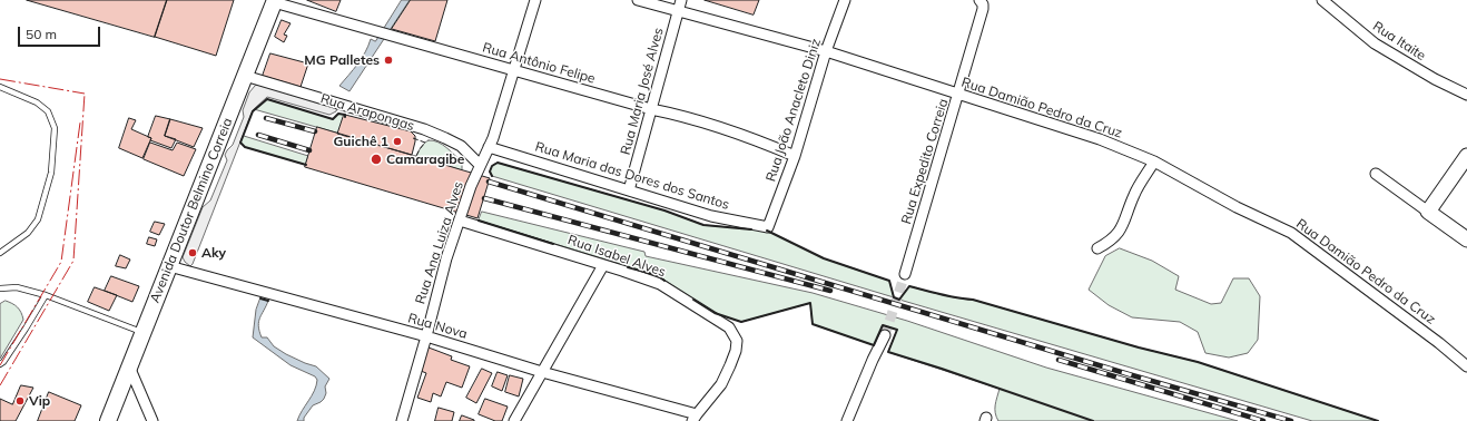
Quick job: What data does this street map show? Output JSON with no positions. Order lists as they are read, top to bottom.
{
  "streets": {
    "main road": ["Avenida Doutor Belmino Correia"],
    "street": [
      "Rua Itaite",
      "Rua Antônio Felipe",
      "Rua Maria José Alves",
      "Rua Damião Pedro da Cruz",
      "Rua João Anacleto Diniz",
      "Rua Arapongas",
      "Rua Expedito Correia",
      "Rua Maria das Dores dos Santos",
      "Rua Ana Luiza Alves",
      "Rua Isabel Alves",
      "Rua Nova"
    ]
  },
  "crossings": [
    ["Rua Antônio Felipe", "Rua Maria José Alves"],
    ["Rua Antônio Felipe", "Rua João Anacleto Diniz"],
    ["Rua Antônio Felipe", "Avenida Doutor Belmino Correia"],
    ["Rua Antônio Felipe", "Rua Ana Luiza Alves"],
    ["Rua Maria José Alves", "Rua Damião Pedro da Cruz"],
    ["Rua Maria José Alves", "Rua Maria das Dores dos Santos"],
    ["Rua Damião Pedro da Cruz", "Rua João Anacleto Diniz"],
    ["Rua Damião Pedro da Cruz", "Rua Expedito Correia"],
    ["Rua João Anacleto Diniz", "Rua Maria das Dores dos Santos"],
    ["Rua Arapongas", "Avenida Doutor Belmino Correia"],
    ["Rua Arapongas", "Rua Ana Luiza Alves"],
    ["Rua Maria das Dores dos Santos", "Rua Ana Luiza Alves"],
    ["Avenida Doutor Belmino Correia", "Rua Nova"],
    ["Rua Ana Luiza Alves", "Rua Isabel Alves"],
    ["Rua Ana Luiza Alves", "Rua Nova"],
    ["Rua Isabel Alves", "Rua Nova"]
  ],
  "places": [
    "MG Palletes",
    "Guichê 1",
    "Camaragibe",
    "Aky",
    "Vip"
  ],
  "scale_bar": "50 m"
}
